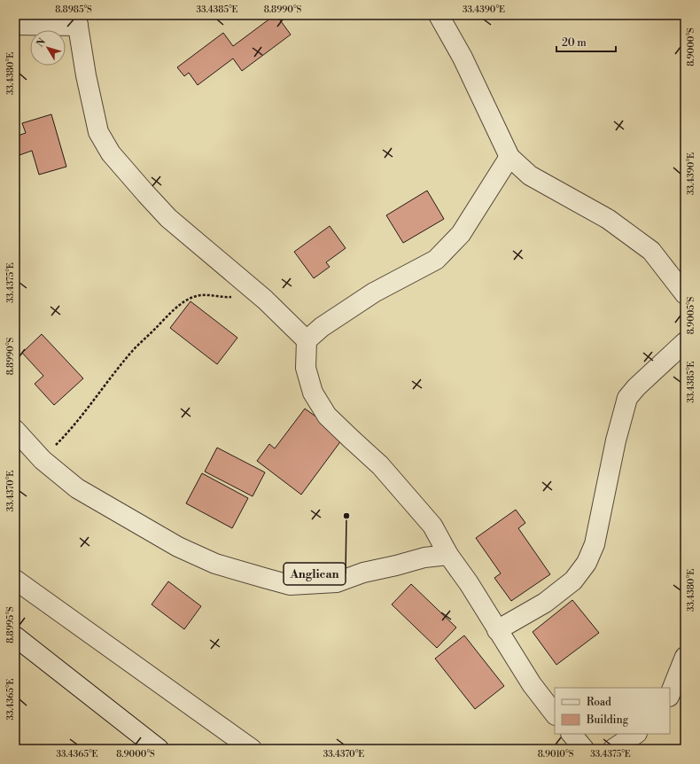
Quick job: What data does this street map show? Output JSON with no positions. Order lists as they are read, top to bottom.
{
  "places": ["Anglican"],
  "legend": ["Road", "Building"],
  "scale_bar": "20 m",
  "north": "top left",
  "coordinates": [
    "8.8985°S",
    "33.4385°E",
    "8.8990°S",
    "33.4390°E",
    "8.9000°S",
    "33.4380°E",
    "33.4375°E",
    "8.9005°S",
    "33.4370°E",
    "8.8995°S",
    "33.4365°E",
    "8.9010°S"
  ]
}
